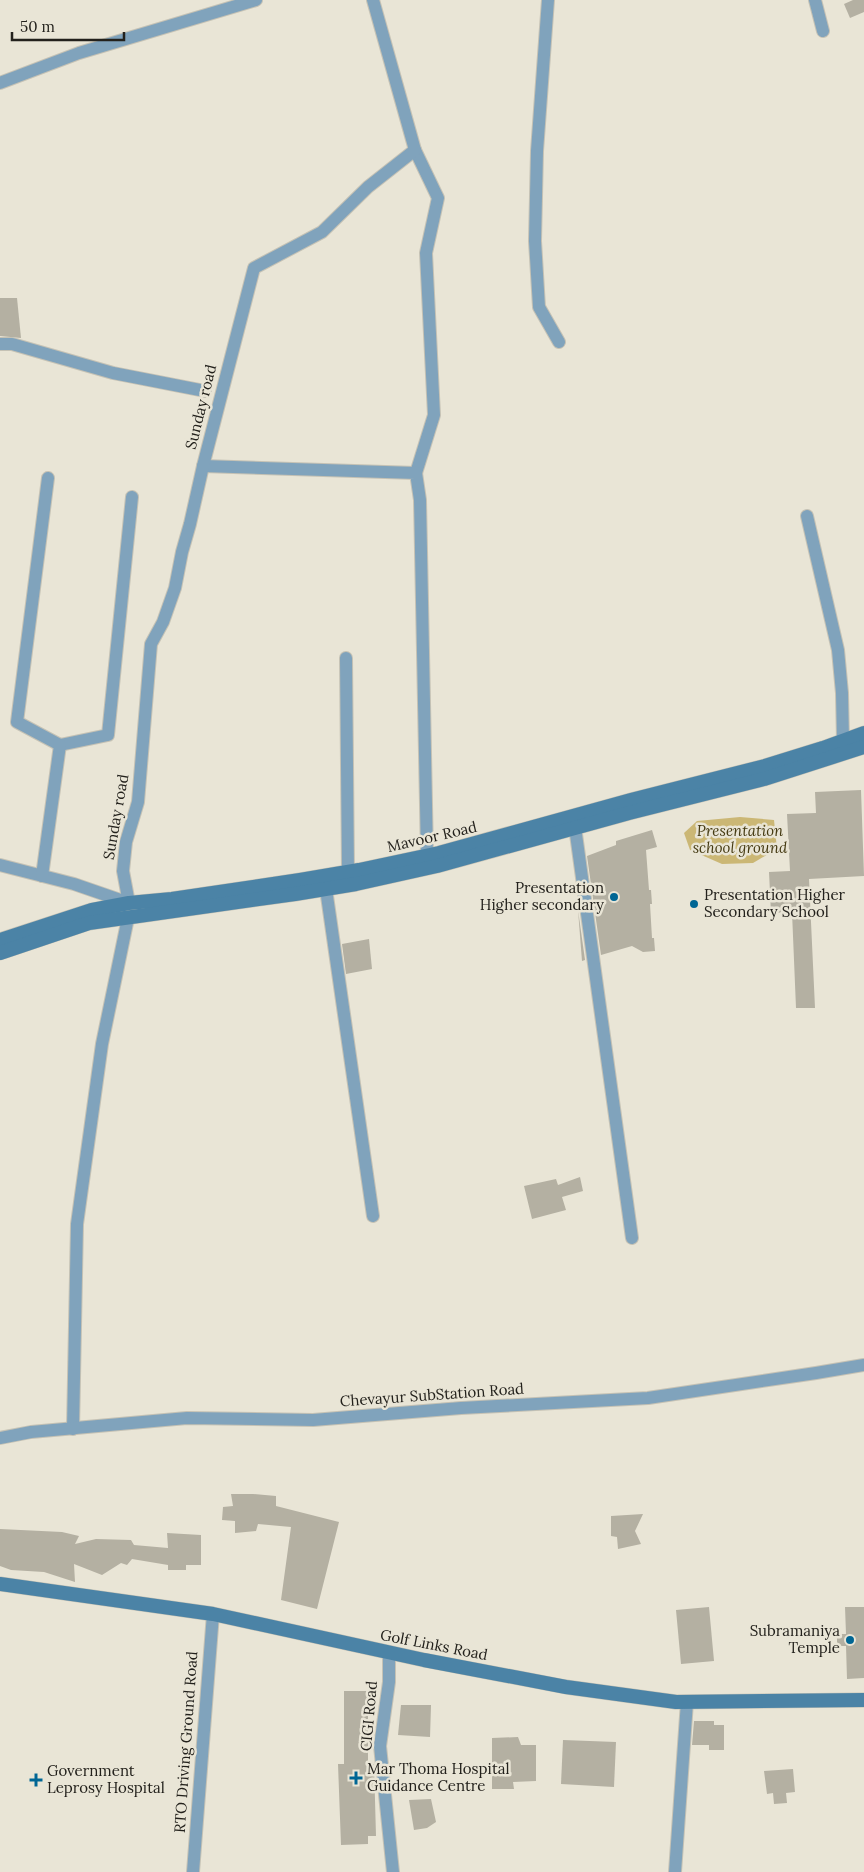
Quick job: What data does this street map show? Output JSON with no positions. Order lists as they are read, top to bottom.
{
  "streets": {
    "main road": ["Mavoor Road", "Golf Links Road"],
    "street": [
      "Sunday road",
      "Chevayur SubStation Road",
      "CIGI Road",
      "RTO Driving Ground Road"
    ]
  },
  "crossings": [
    ["Sunday road", "Mavoor Road"],
    ["Golf Links Road", "CIGI Road"],
    ["Golf Links Road", "RTO Driving Ground Road"]
  ],
  "parks": ["Presentation school ground"],
  "places": {
    "other": ["Presentation Higher secondary", "Presentation Higher Secondary School", "Subramaniya Temple"],
    "health": ["Mar Thoma Hospital Guidance Centre", "Government Leprosy Hospital"]
  },
  "scale_bar": "50 m"
}
